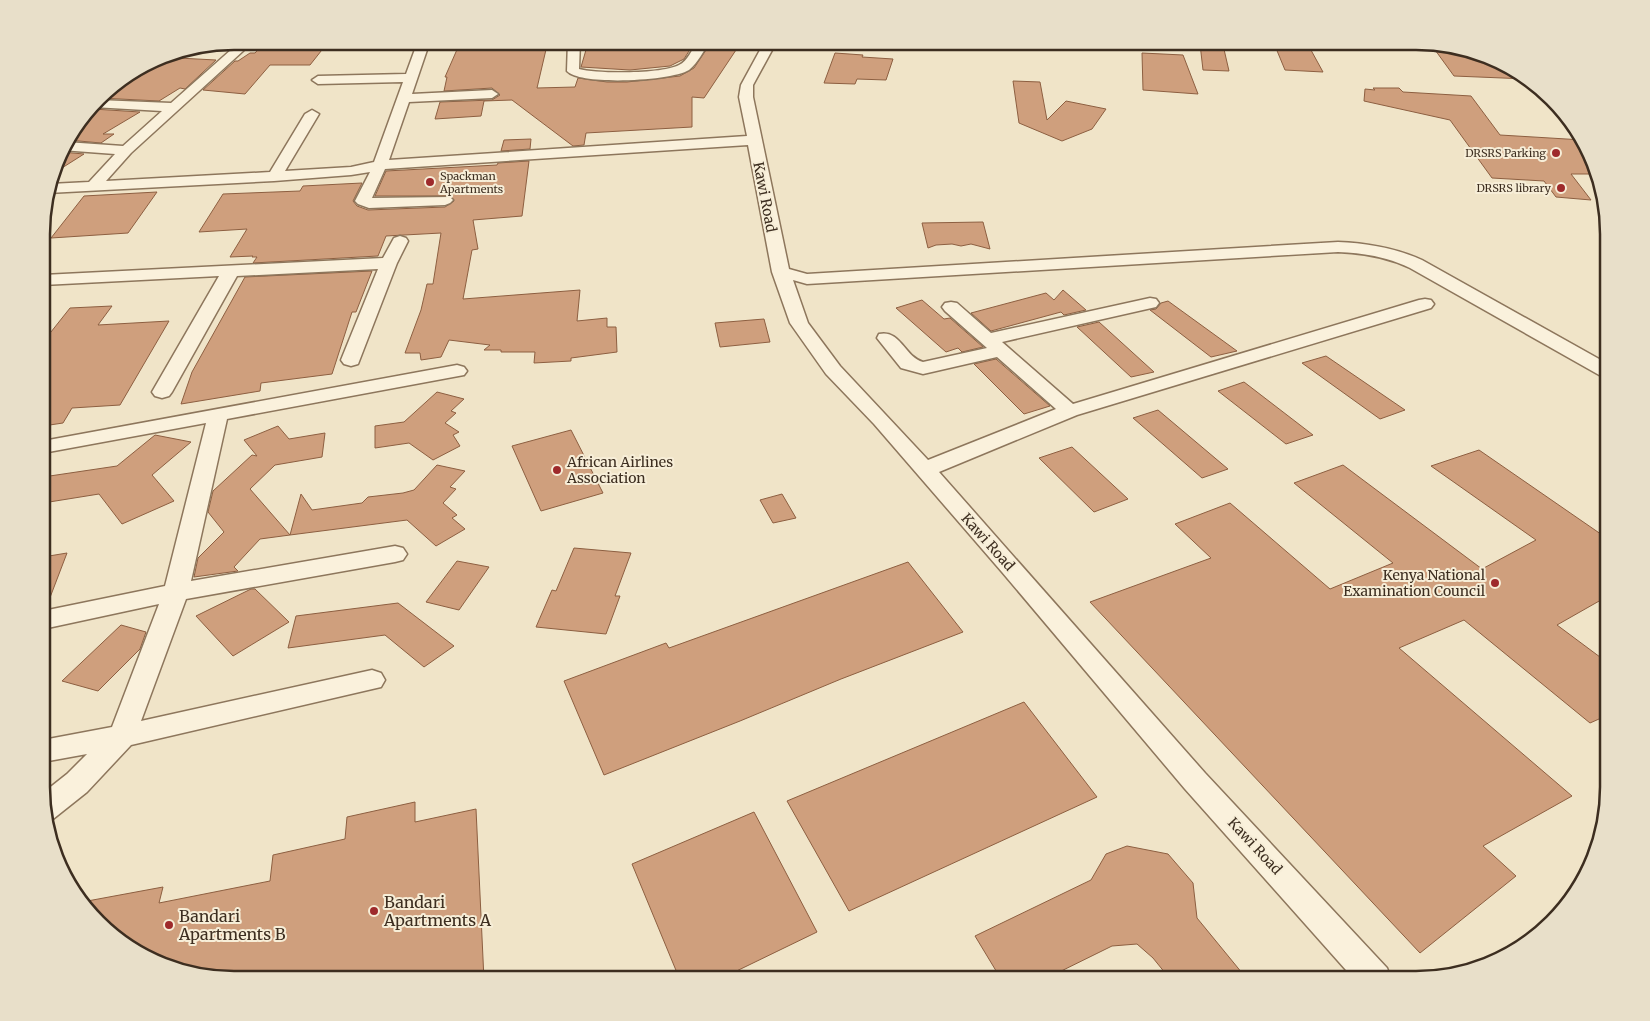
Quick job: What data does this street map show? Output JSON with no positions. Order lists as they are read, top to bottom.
{
  "streets": {
    "street": ["Kawi Road"]
  },
  "places": [
    "DRSRS Parking",
    "Spackman Apartments",
    "DRSRS library",
    "African Airlines Association",
    "Kenya National Examination Council",
    "Bandari Apartments A",
    "Bandari Apartments B"
  ]
}
